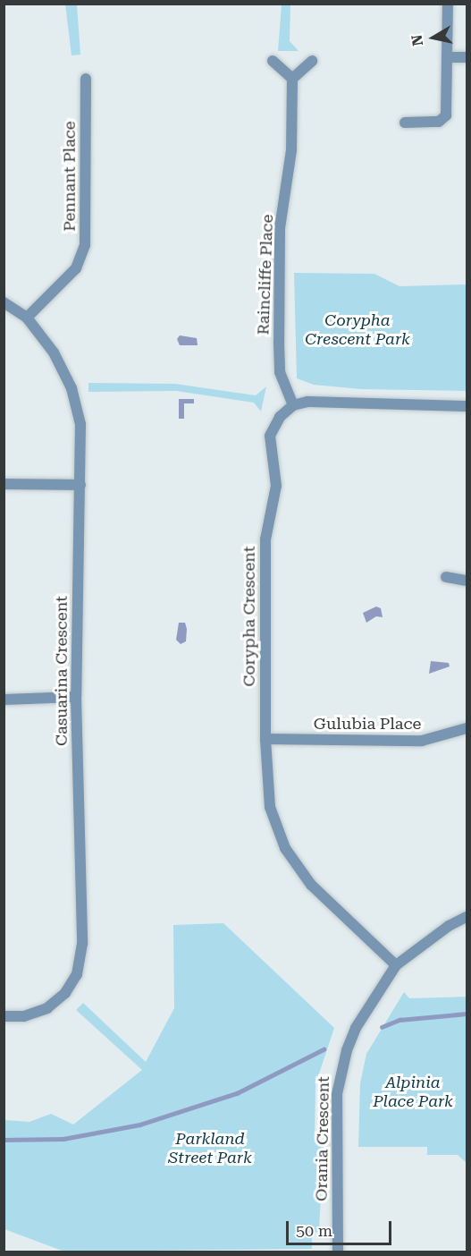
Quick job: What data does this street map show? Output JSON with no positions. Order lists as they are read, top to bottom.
{
  "streets": {
    "street": [
      "Pennant Place",
      "Raincliffe Place",
      "Corypha Crescent",
      "Casuarina Crescent",
      "Gulubia Place",
      "Orania Crescent"
    ]
  },
  "crossings": [
    ["Pennant Place", "Casuarina Crescent"],
    ["Raincliffe Place", "Corypha Crescent"],
    ["Corypha Crescent", "Gulubia Place"],
    ["Corypha Crescent", "Orania Crescent"]
  ],
  "parks": ["Corypha Crescent Park", "Alpinia Place Park", "Parkland Street Park"],
  "scale_bar": "50 m",
  "north": "left"
}
